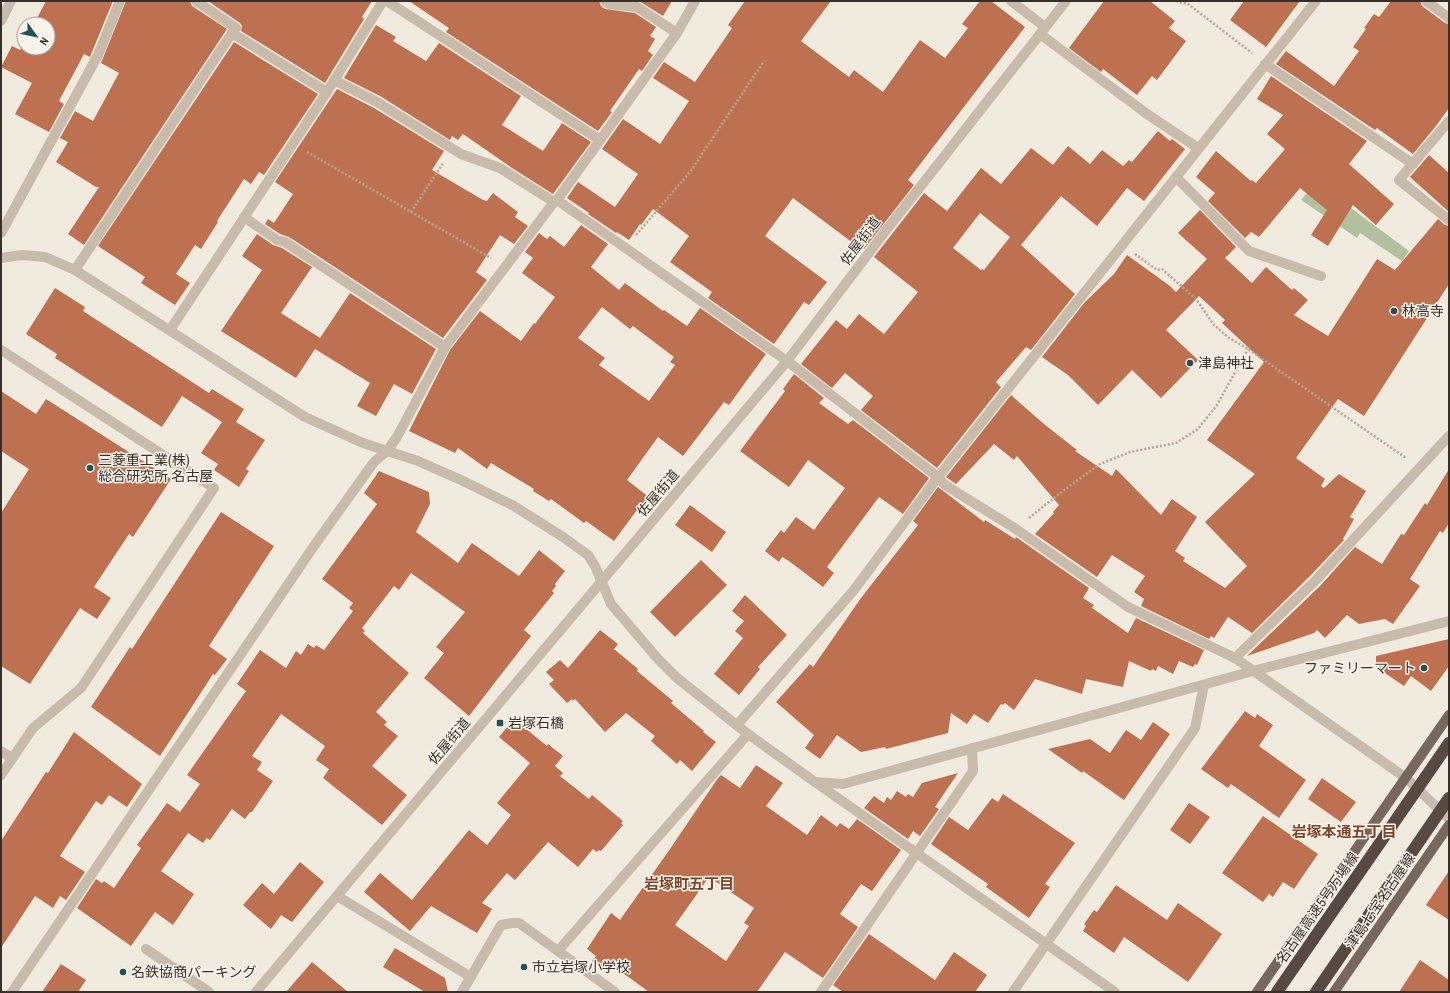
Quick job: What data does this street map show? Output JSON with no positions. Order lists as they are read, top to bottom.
{
  "streets": {
    "highway": ["名古屋高速5号万場線"],
    "main road": ["津島七宝名古屋線"],
    "street": ["佐屋街道"]
  },
  "districts": ["岩塚本通五丁目", "岩塚町五丁目"],
  "places": {
    "other": [
      "林高寺",
      "津島神社",
      "三菱重工業(株) 総合研究所 名古屋",
      "ファミリーマート",
      "市立岩塚小学校",
      "名鉄協商パーキング"
    ],
    "transit": ["岩塚石橋"]
  },
  "north": "bottom right"
}
